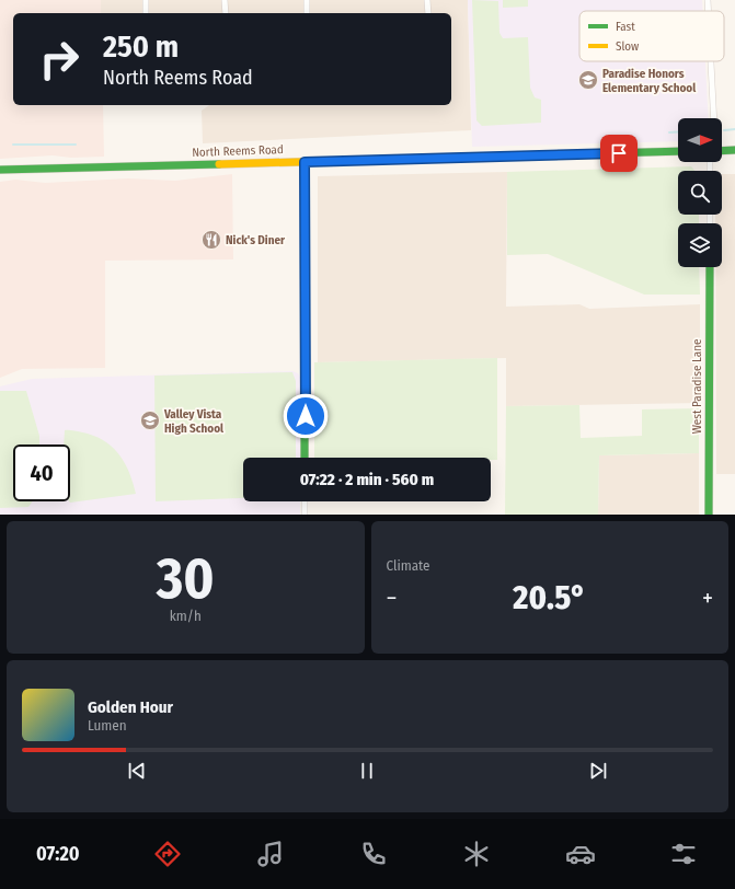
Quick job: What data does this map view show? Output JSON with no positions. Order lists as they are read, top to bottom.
{
  "streets": {
    "main road": ["North Reems Road", "West Paradise Lane"]
  },
  "places": {
    "school or university": ["Paradise Honors Elementary School", "Valley Vista High School"],
    "restaurant": ["Nick's Diner"]
  },
  "legend": ["Fast", "Slow"],
  "north": "right",
  "page": {
    "turn": ["250 m", "North Reems Road"],
    "limit": "40",
    "trip": "07:22 · 2 min · 560 m",
    "tile": [
      ["30", "km/h"],
      "Climate"
    ],
    "heat": ["−", "20.5°", "+"],
    "song": ["Golden Hour", "Lumen"],
    "tabs": "07:20"
  }
}
